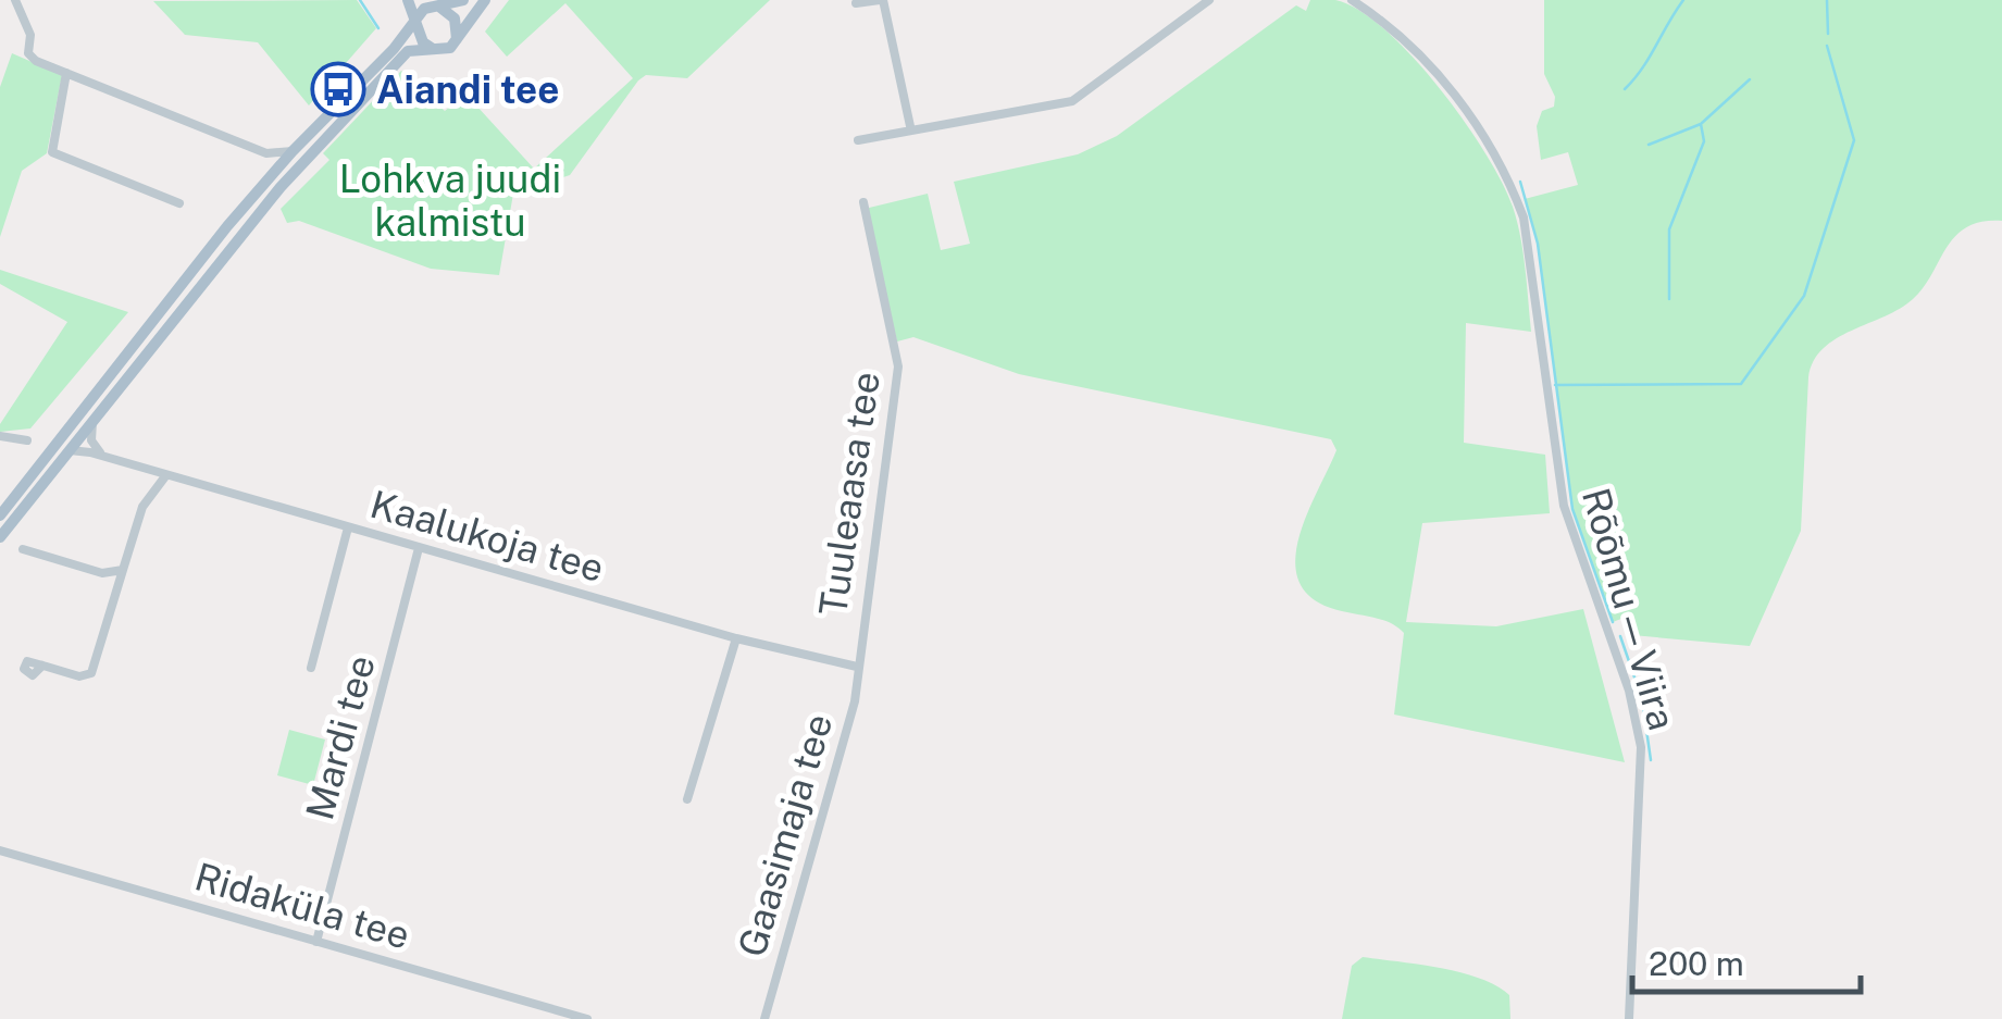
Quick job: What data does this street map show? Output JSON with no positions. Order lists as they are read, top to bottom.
{
  "streets": {
    "street": [
      "Tuuleaasa tee",
      "Kaalukoja tee",
      "Rõõmu — Viira",
      "Mardi tee",
      "Gaasimaja tee",
      "Ridaküla tee"
    ]
  },
  "crossings": [
    ["Tuuleaasa tee", "Kaalukoja tee"],
    ["Tuuleaasa tee", "Gaasimaja tee"],
    ["Kaalukoja tee", "Mardi tee"],
    ["Kaalukoja tee", "Gaasimaja tee"],
    ["Mardi tee", "Ridaküla tee"]
  ],
  "parks": ["Lohkva juudi kalmistu"],
  "places": {
    "bus stop": ["Aiandi tee"]
  },
  "scale_bar": "200 m"
}
